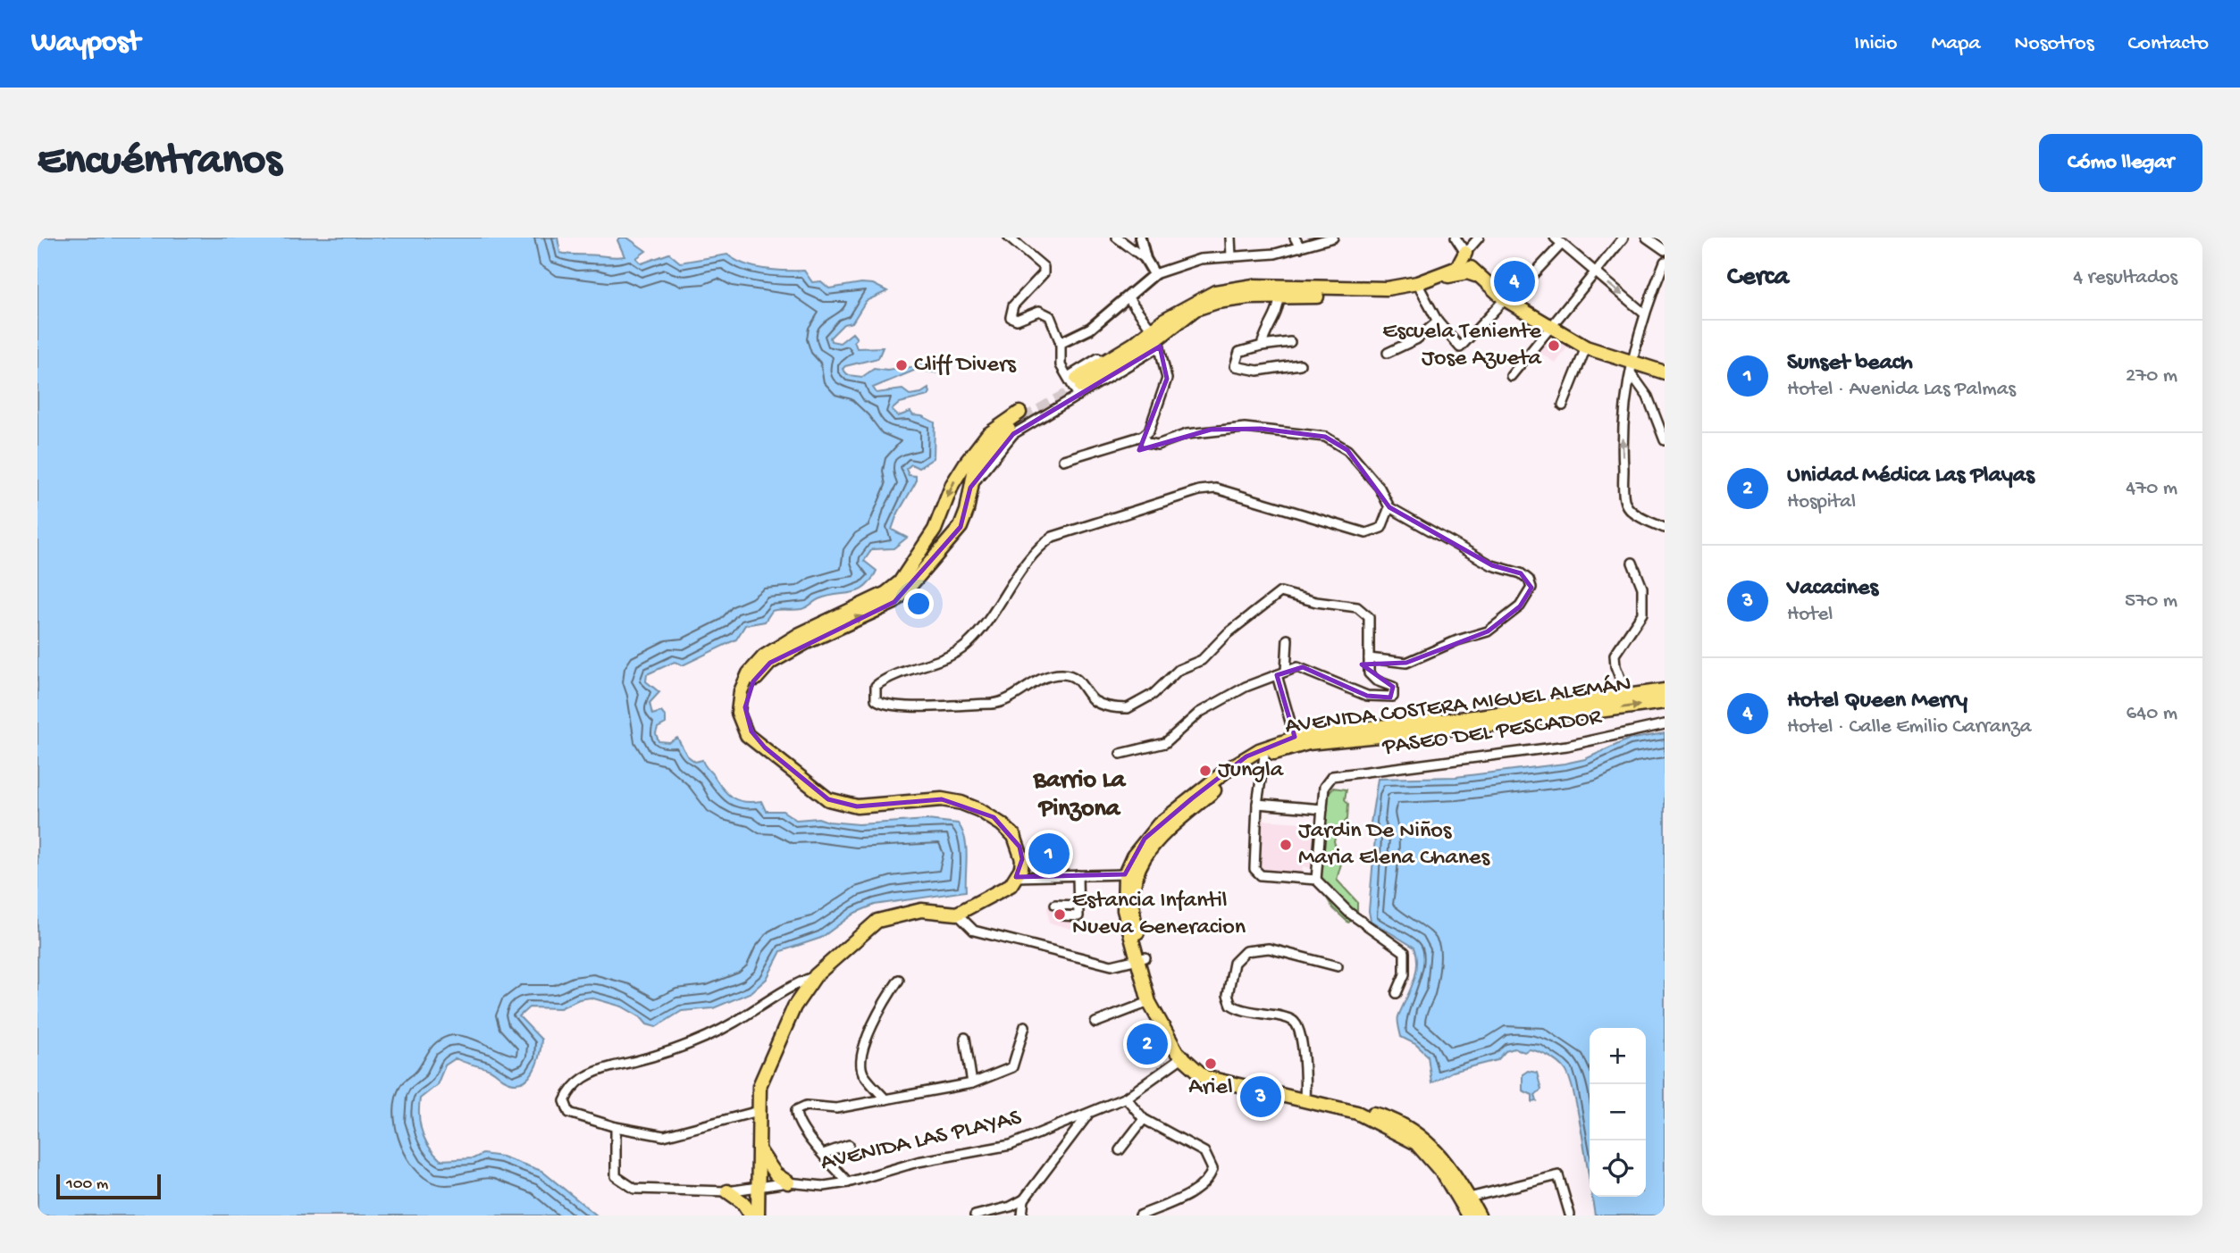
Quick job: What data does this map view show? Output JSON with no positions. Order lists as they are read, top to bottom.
{
  "streets": {
    "main road": ["AVENIDA COSTERA MIGUEL ALEMÁN"],
    "street": ["PASEO DEL PESCADOR", "AVENIDA LAS PLAYAS"]
  },
  "crossings": [
    ["AVENIDA COSTERA MIGUEL ALEMÁN", "AVENIDA LAS PLAYAS"]
  ],
  "districts": ["Barrio La Pinzona"],
  "places": [
    "Escuela Teniente Jose Azueta",
    "Cliff Divers",
    "Jungla",
    "Jardin De Niños Maria Elena Chanes",
    "Estancia Infantil Nueva Generacion",
    "Ariel"
  ],
  "scale_bar": "100 m",
  "page": {
    "header": "Waypost",
    "nav": [
      "Inicio",
      "Mapa",
      "Nosotros",
      "Contacto"
    ],
    "buttons": "Cómo llegar",
    "title": "Encuéntranos",
    "heading": ["Cerca", "4 resultados"],
    "pins": [
      "4",
      "1",
      "2",
      "3"
    ],
    "list": [
      {
        "mark": "1",
        "name": "Sunset beach",
        "note": "Hotel · Avenida Las Palmas",
        "value": "270 m"
      },
      {
        "mark": "2",
        "name": "Unidad Médica Las Playas",
        "note": "Hospital",
        "value": "470 m"
      },
      {
        "mark": "3",
        "name": "Vacacines",
        "note": "Hotel",
        "value": "570 m"
      },
      {
        "mark": "4",
        "name": "Hotel Queen Merry",
        "note": "Hotel · Calle Emilio Carranza",
        "value": "640 m"
      }
    ],
    "map_buttons": ["+", "−"],
    "scale": "100 m"
  }
}
